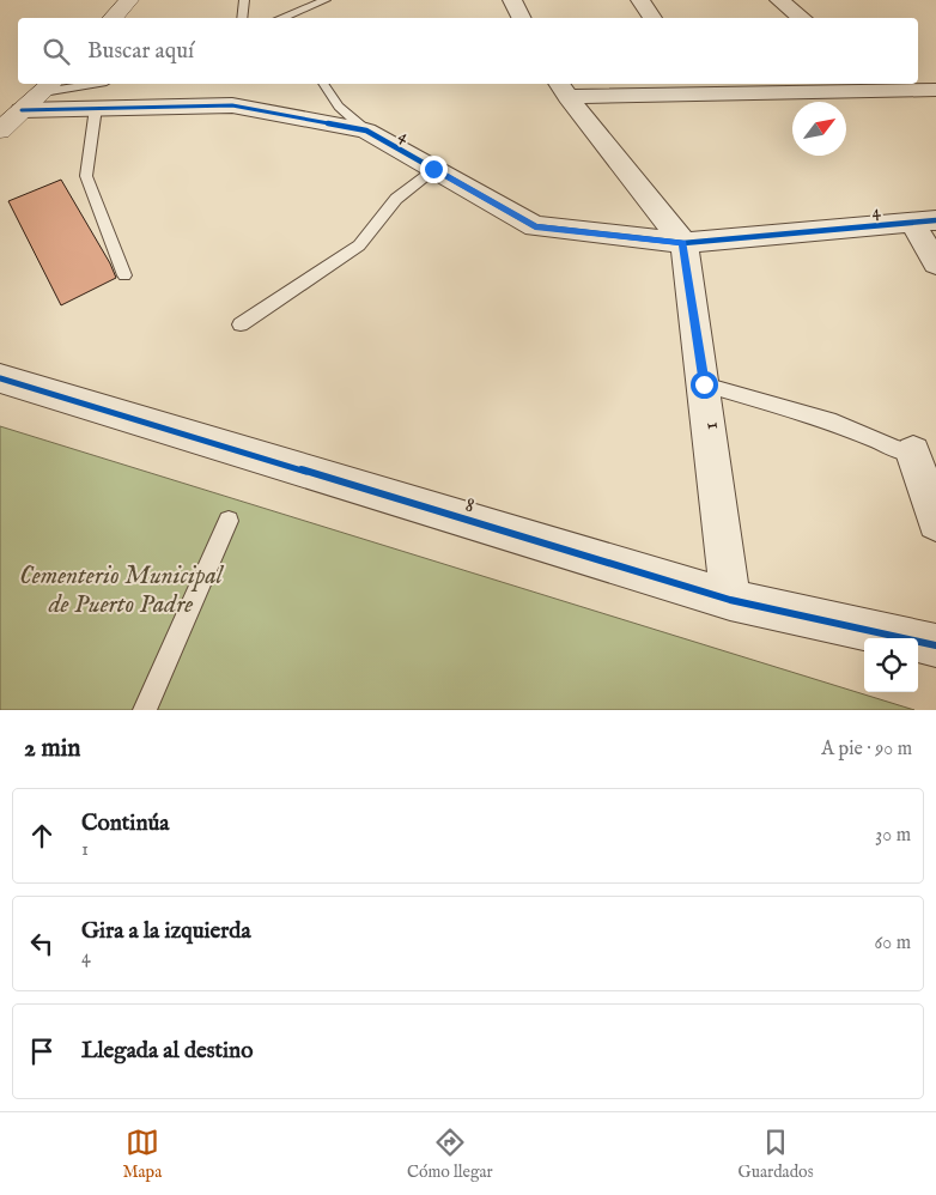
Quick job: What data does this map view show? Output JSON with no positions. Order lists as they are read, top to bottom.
{
  "streets": {
    "street": ["4", "1", "8"]
  },
  "crossings": [
    ["4", "1"],
    ["1", "8"]
  ],
  "parks": ["Cementerio Municipal de Puerto Padre"],
  "north": "top right",
  "page": {
    "search": "Buscar aquí",
    "heading": ["2 min", "A pie · 90 m"],
    "list": [
      ["Continúa", "1", "30 m"],
      ["Gira a la izquierda", "4", "60 m"],
      "Llegada al destino"
    ],
    "nav": ["Mapa", "Cómo llegar", "Guardados"]
  }
}
